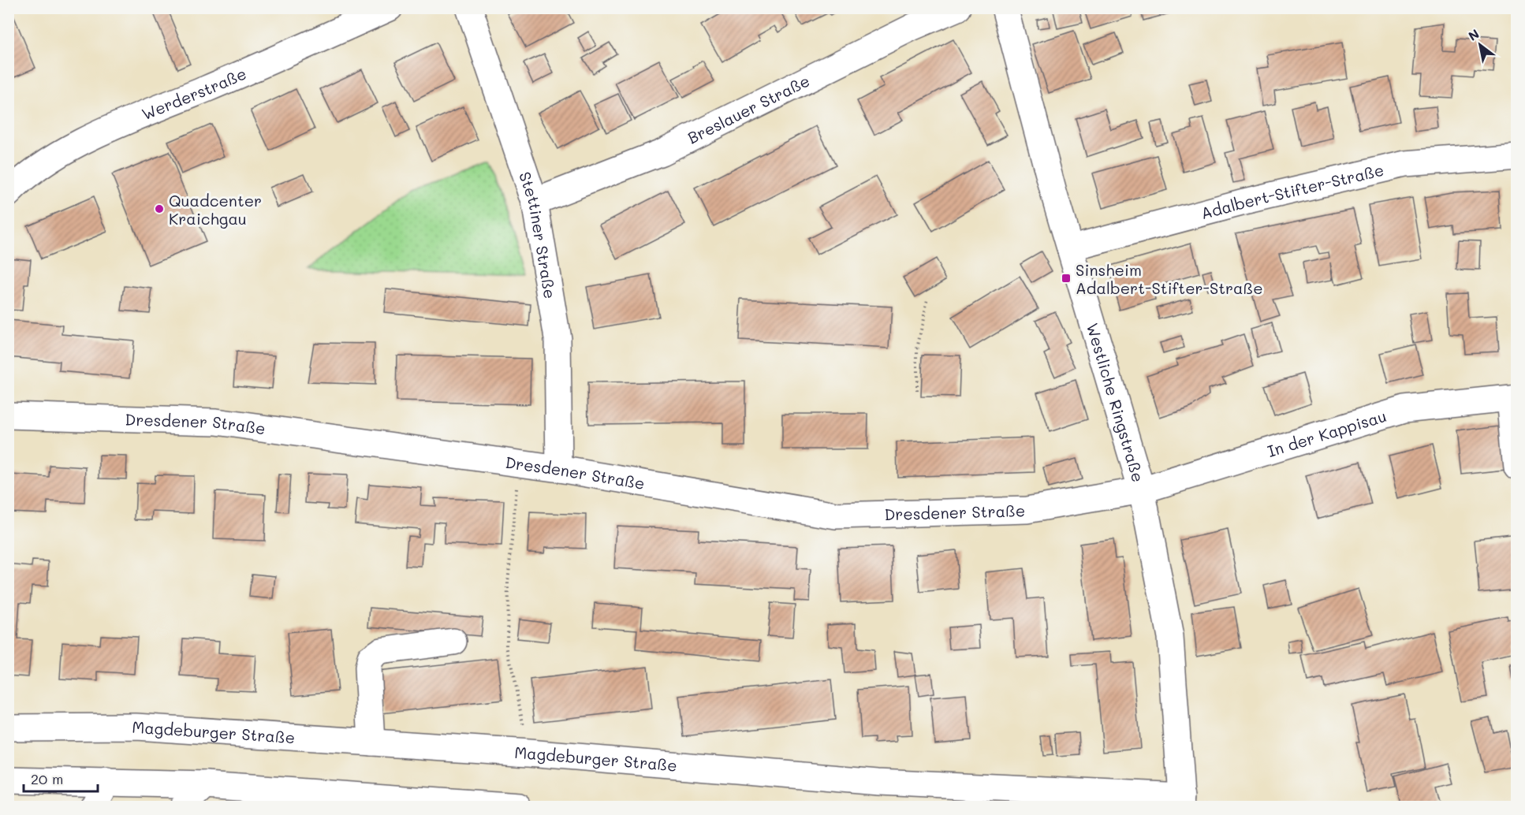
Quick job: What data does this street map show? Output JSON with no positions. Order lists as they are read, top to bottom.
{
  "streets": {
    "main road": [
      "Werderstraße",
      "Breslauer Straße",
      "Adalbert-Stifter-Straße",
      "Stettiner Straße",
      "Westliche Ringstraße",
      "Dresdener Straße",
      "In der Kappisau",
      "Magdeburger Straße"
    ]
  },
  "crossings": [
    ["Breslauer Straße", "Stettiner Straße"],
    ["Adalbert-Stifter-Straße", "Westliche Ringstraße"],
    ["Stettiner Straße", "Dresdener Straße"],
    ["Westliche Ringstraße", "Dresdener Straße"],
    ["Westliche Ringstraße", "In der Kappisau"],
    ["Westliche Ringstraße", "Magdeburger Straße"],
    ["Dresdener Straße", "In der Kappisau"]
  ],
  "places": {
    "other": ["Quadcenter Kraichgau"],
    "transit": ["Sinsheim Adalbert-Stifter-Straße"]
  },
  "scale_bar": "20 m",
  "north": "top left"
}
